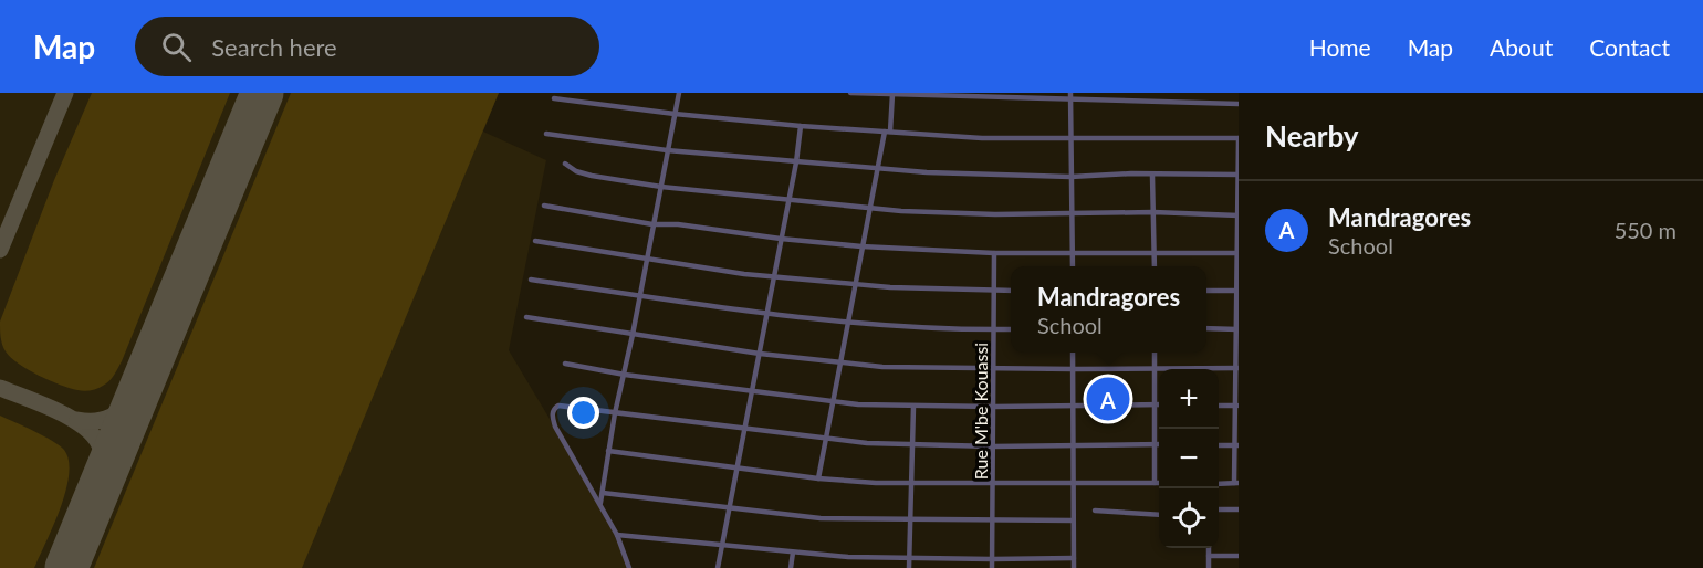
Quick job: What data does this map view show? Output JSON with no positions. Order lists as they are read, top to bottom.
{
  "streets": {
    "street": ["Rue M'be Kouassi"]
  },
  "page": {
    "header": "Map",
    "search": "Search here",
    "nav": [
      "Home",
      "Map",
      "About",
      "Contact"
    ],
    "heading": "Nearby",
    "list": [
      {
        "mark": "A",
        "name": "Mandragores",
        "note": "School",
        "value": "550 m"
      }
    ],
    "popup": ["Mandragores", "School"],
    "map_buttons": ["+", "−"],
    "pins": "A"
  }
}
